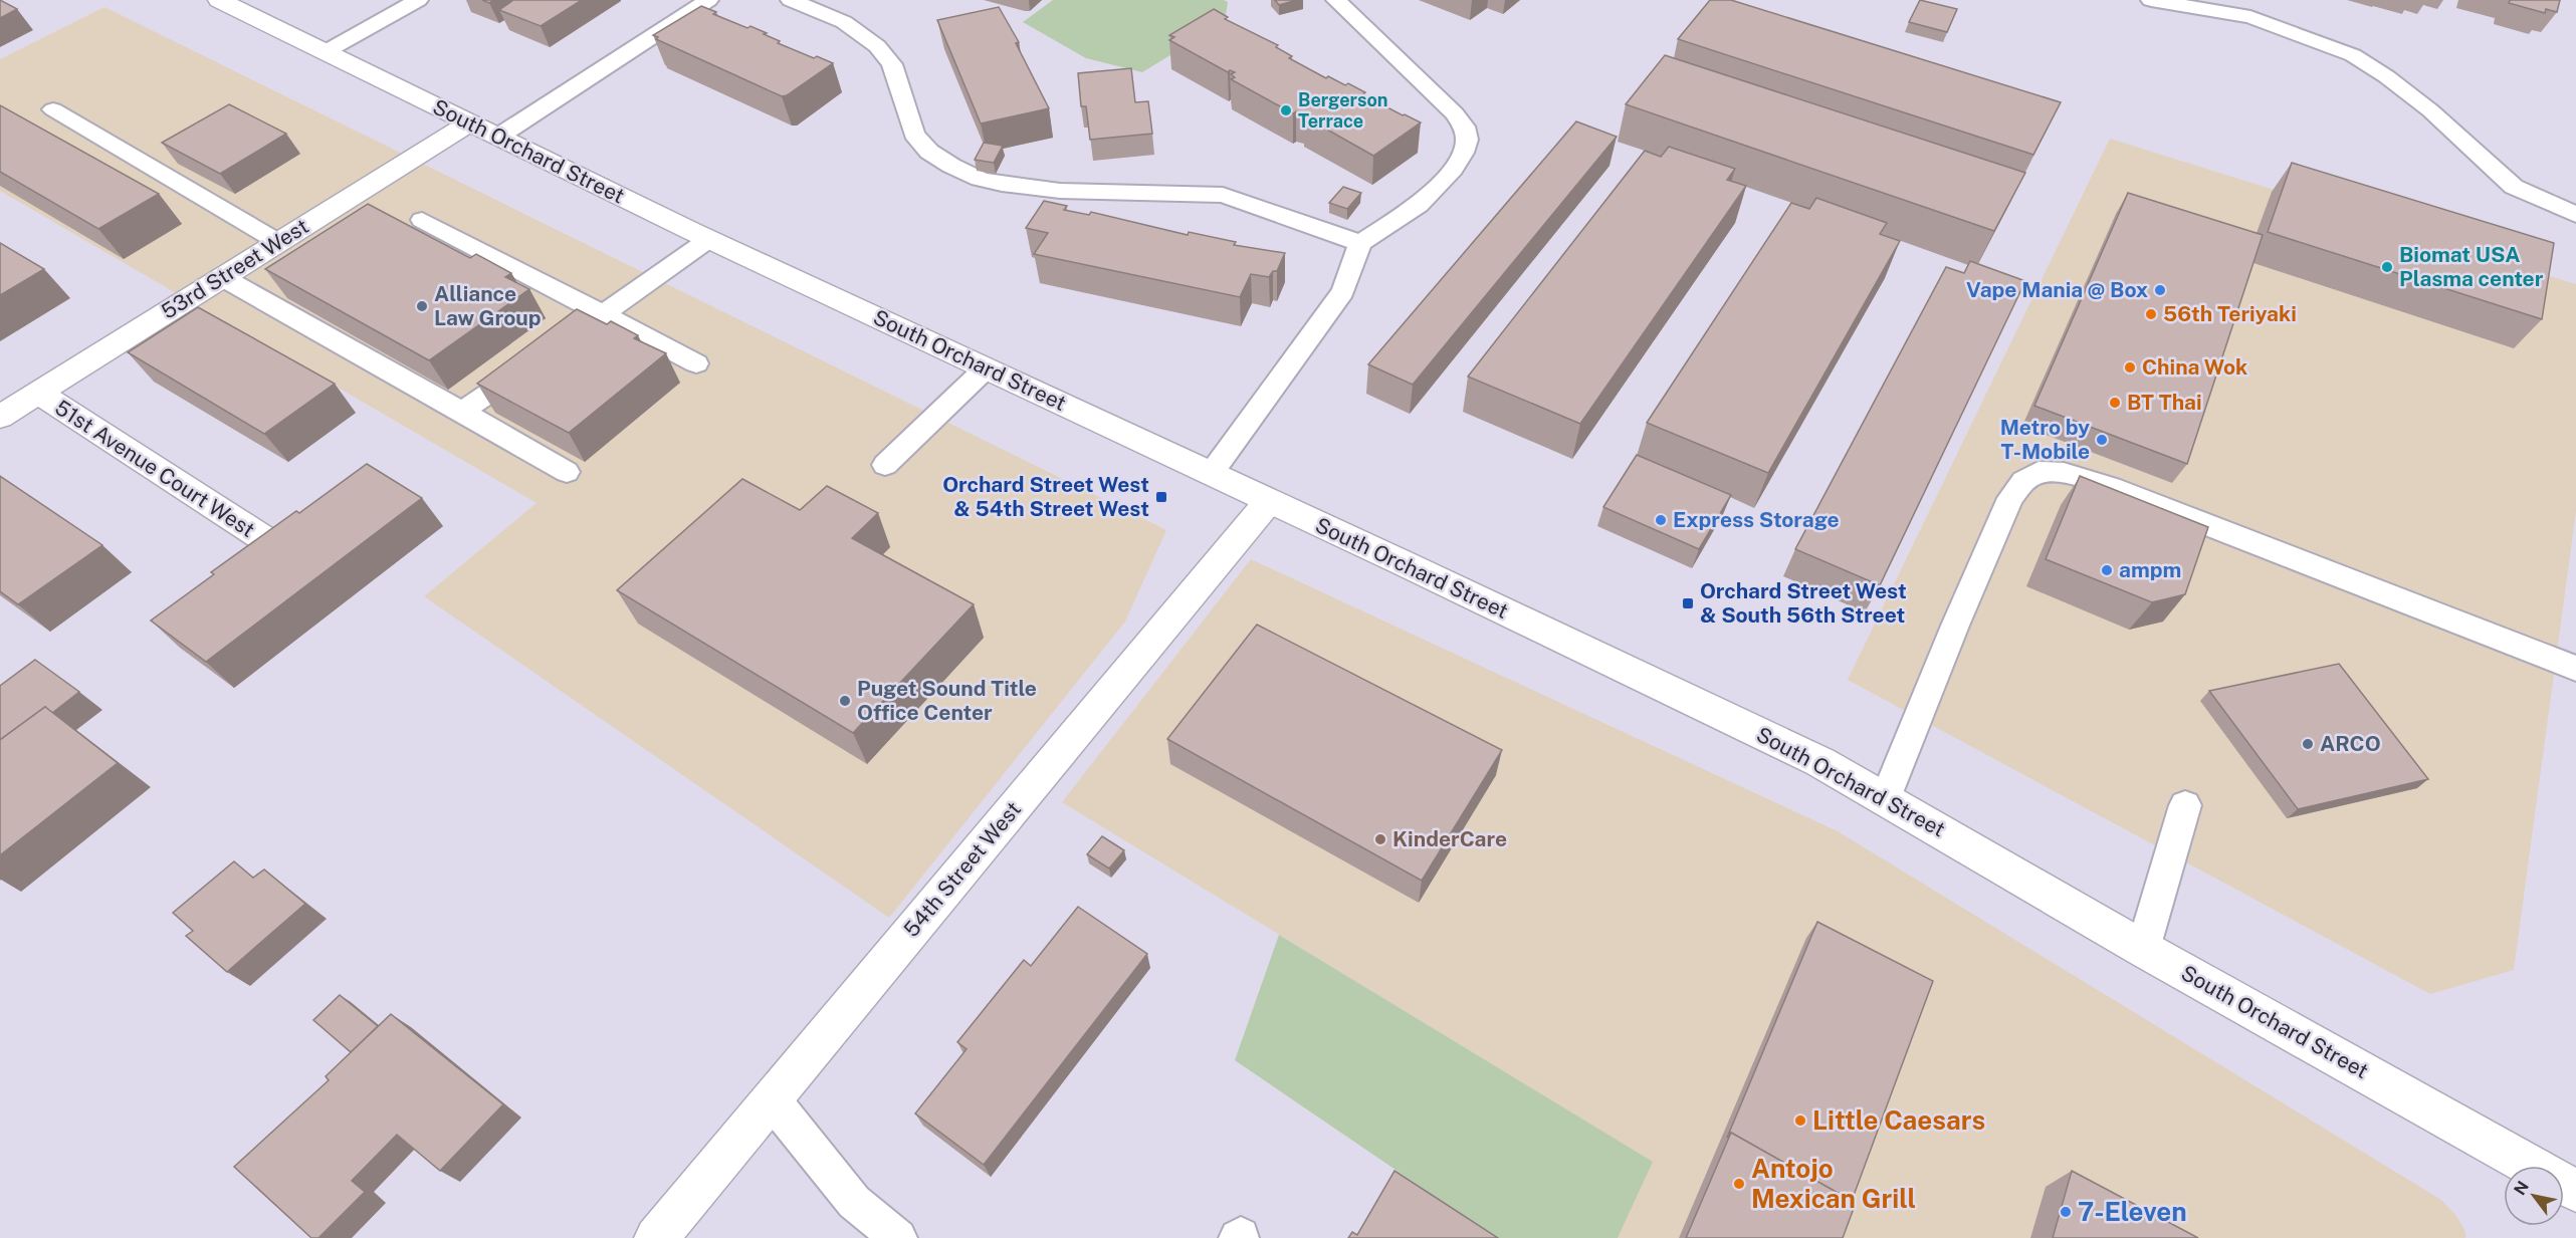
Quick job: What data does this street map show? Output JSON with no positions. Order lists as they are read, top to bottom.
{
  "streets": {
    "main road": [
      "South Orchard Street",
      "53rd Street West",
      "51st Avenue Court West",
      "54th Street West"
    ]
  },
  "crossings": [
    ["South Orchard Street", "53rd Street West"],
    ["South Orchard Street", "54th Street West"],
    ["53rd Street West", "51st Avenue Court West"]
  ],
  "places": {
    "other": [
      "Bergerson Terrace",
      "Biomat USA Plasma center",
      "Vape Mania @ Box",
      "Alliance Law Group",
      "56th Teriyaki",
      "China Wok",
      "BT Thai",
      "Metro by T-Mobile",
      "Express Storage",
      "ampm",
      "Puget Sound Title Office Center",
      "ARCO",
      "KinderCare",
      "Little Caesars",
      "Antojo Mexican Grill",
      "7-Eleven"
    ],
    "transit": ["Orchard Street West & 54th Street West", "Orchard Street West & South 56th Street"]
  },
  "north": "top left"
}
